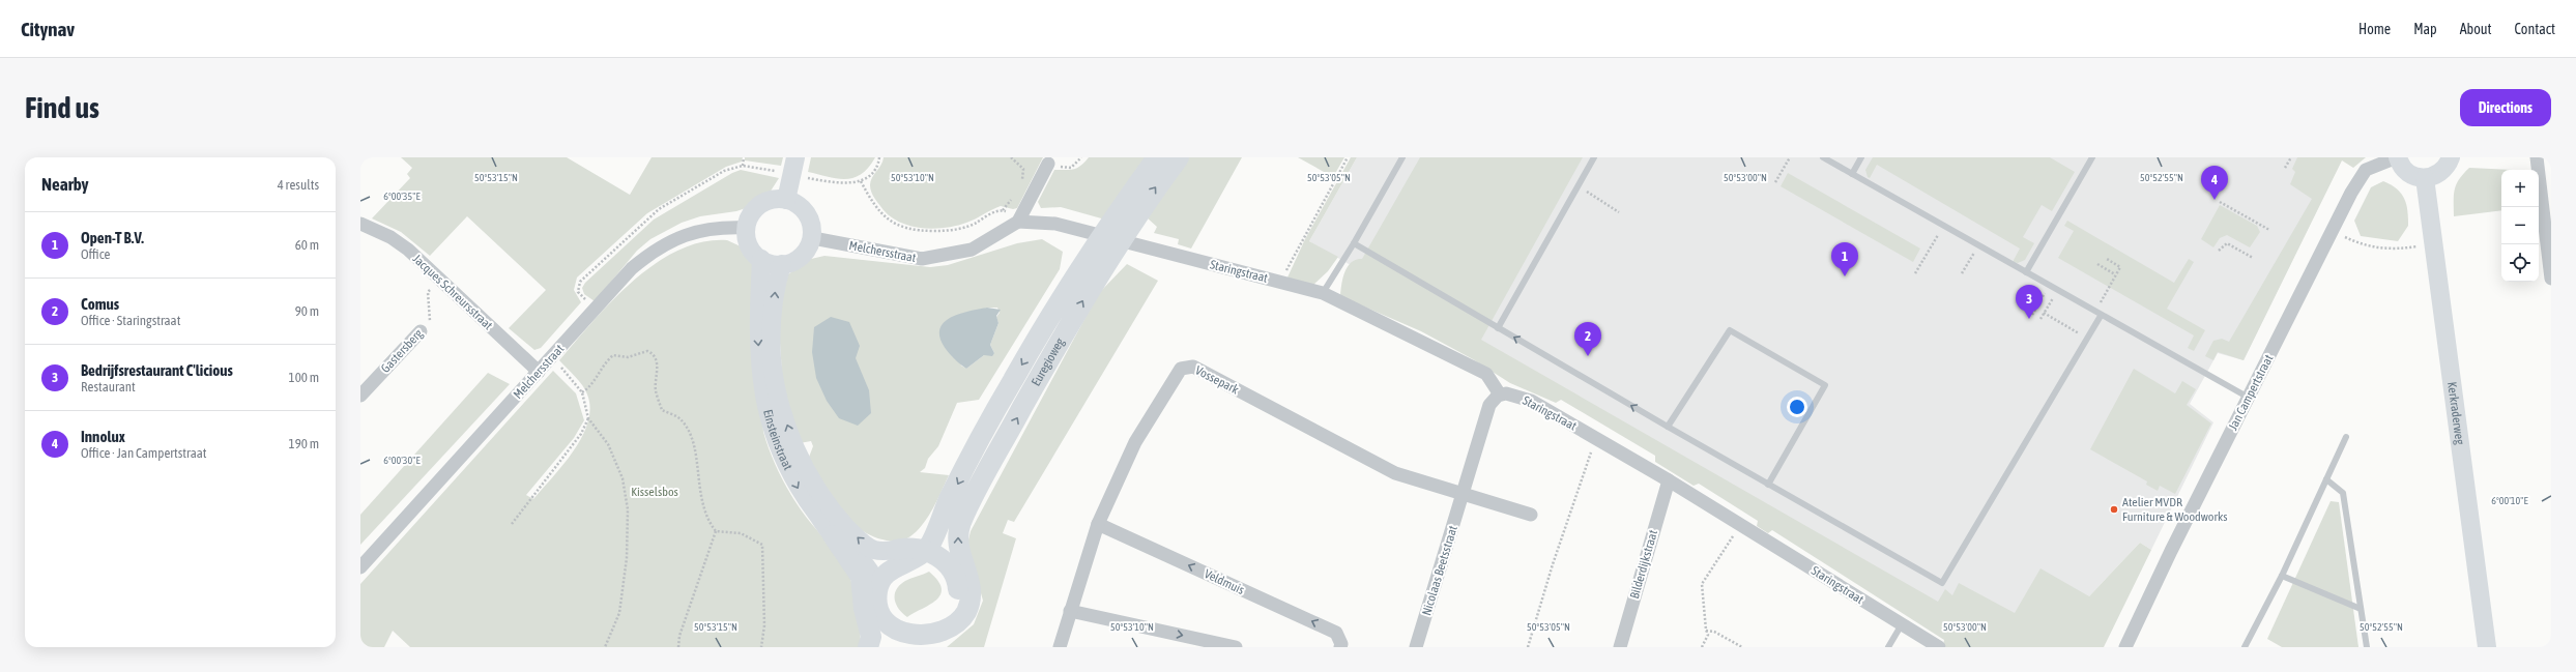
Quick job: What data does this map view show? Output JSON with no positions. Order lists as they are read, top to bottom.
{
  "streets": {
    "main road": ["Euregioweg"],
    "street": [
      "Melchersstraat",
      "Staringstraat",
      "Jacques Schreursstraat",
      "Gastersberg",
      "Vossepark",
      "Jan Campertstraat",
      "Kerkraderweg",
      "Einsteinstraat",
      "Bilderdijkstraat",
      "Nicolaas Beetsstraat",
      "Veldmuis"
    ]
  },
  "crossings": [
    ["Melchersstraat", "Staringstraat"],
    ["Melchersstraat", "Jacques Schreursstraat"],
    ["Melchersstraat", "Einsteinstraat"],
    ["Staringstraat", "Bilderdijkstraat"],
    ["Staringstraat", "Nicolaas Beetsstraat"],
    ["Jacques Schreursstraat", "Gastersberg"],
    ["Euregioweg", "Einsteinstraat"],
    ["Vossepark", "Nicolaas Beetsstraat"],
    ["Vossepark", "Veldmuis"]
  ],
  "parks": ["Kisselsbos"],
  "places": ["Atelier MVDR Furniture & Woodworks"],
  "page": {
    "header": "Citynav",
    "nav": [
      "Home",
      "Map",
      "About",
      "Contact"
    ],
    "buttons": "Directions",
    "title": "Find us",
    "heading": ["Nearby", "4 results"],
    "pins": [
      "4",
      "1",
      "3",
      "2"
    ],
    "map_buttons": ["+", "−"],
    "list": [
      {
        "mark": "1",
        "name": "Open-T B.V.",
        "note": "Office",
        "value": "60 m"
      },
      {
        "mark": "2",
        "name": "Comus",
        "note": "Office · Staringstraat",
        "value": "90 m"
      },
      {
        "mark": "3",
        "name": "Bedrijfsrestaurant C'licious",
        "note": "Restaurant",
        "value": "100 m"
      },
      {
        "mark": "4",
        "name": "Innolux",
        "note": "Office · Jan Campertstraat",
        "value": "190 m"
      }
    ]
  },
  "coordinates": [
    "50°53'10\"N",
    "50°53'15\"N",
    "50°53'05\"N",
    "50°53'00\"N",
    "50°52'55\"N",
    "6°00'35\"E",
    "6°00'30\"E",
    "6°00'10\"E"
  ]
}
